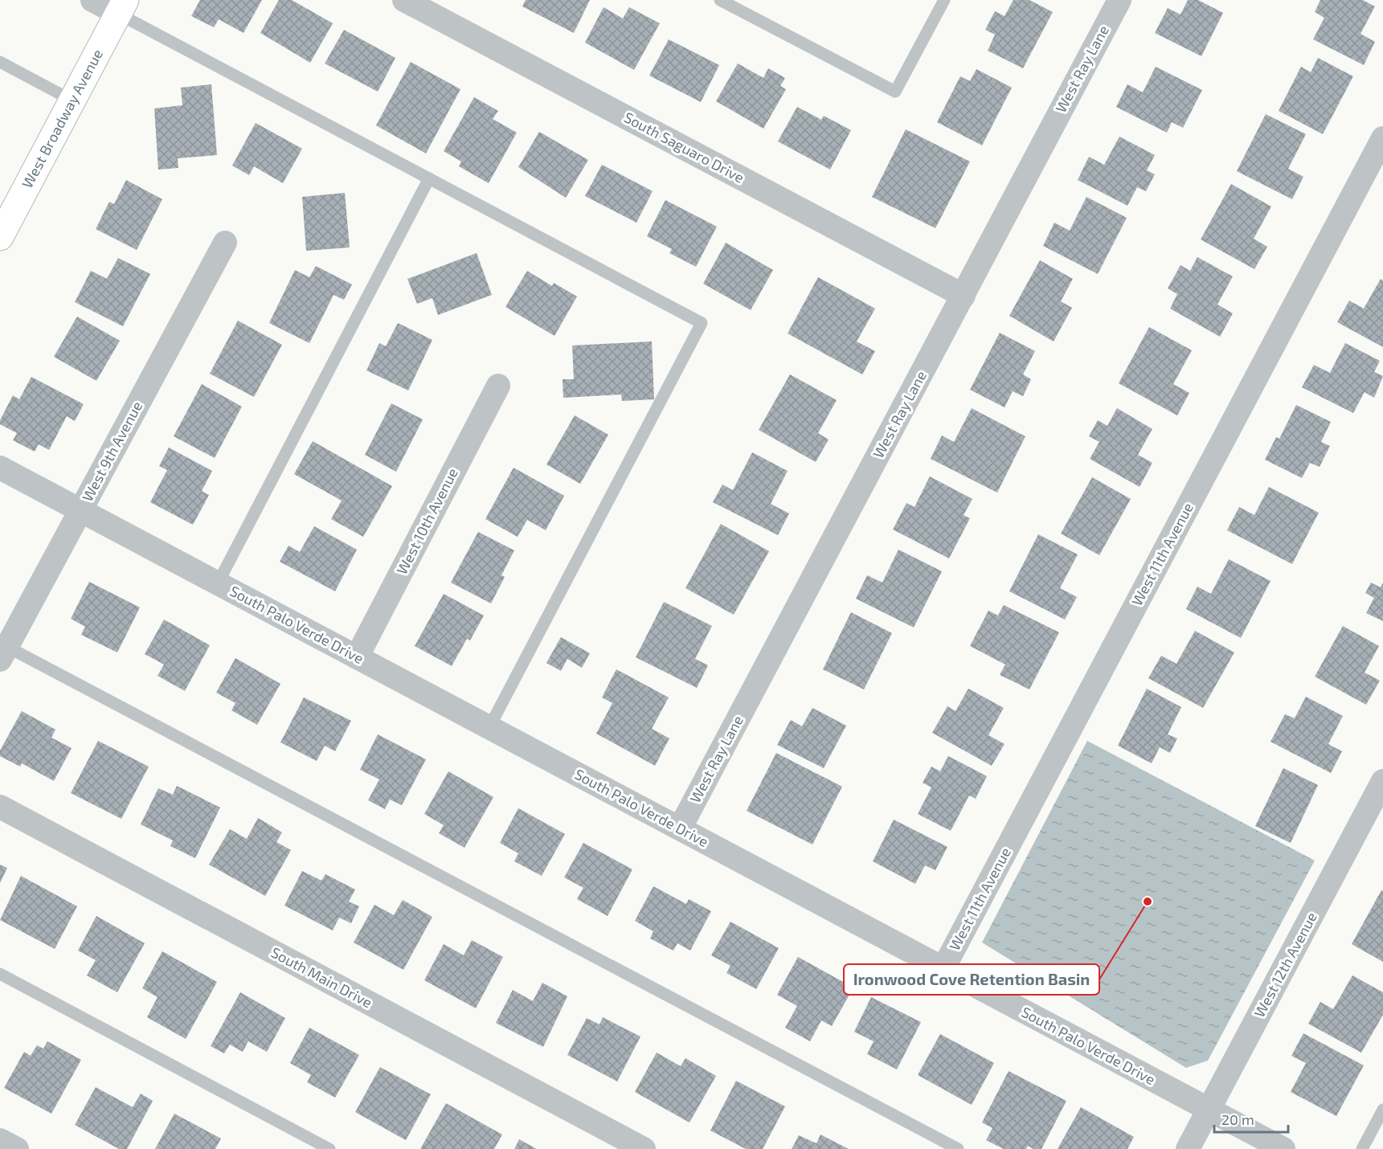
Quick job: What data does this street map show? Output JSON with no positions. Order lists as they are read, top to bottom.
{
  "streets": {
    "main road": ["West Broadway Avenue"],
    "street": [
      "West Ray Lane",
      "South Saguaro Drive",
      "West 9th Avenue",
      "West 10th Avenue",
      "West 11th Avenue",
      "South Palo Verde Drive",
      "West 12th Avenue",
      "South Main Drive"
    ]
  },
  "crossings": [
    ["West Ray Lane", "South Saguaro Drive"],
    ["West Ray Lane", "South Palo Verde Drive"],
    ["West 9th Avenue", "South Palo Verde Drive"],
    ["West 10th Avenue", "South Palo Verde Drive"],
    ["West 11th Avenue", "South Palo Verde Drive"],
    ["South Palo Verde Drive", "West 12th Avenue"]
  ],
  "places": ["Ironwood Cove Retention Basin"],
  "scale_bar": "20 m"
}
